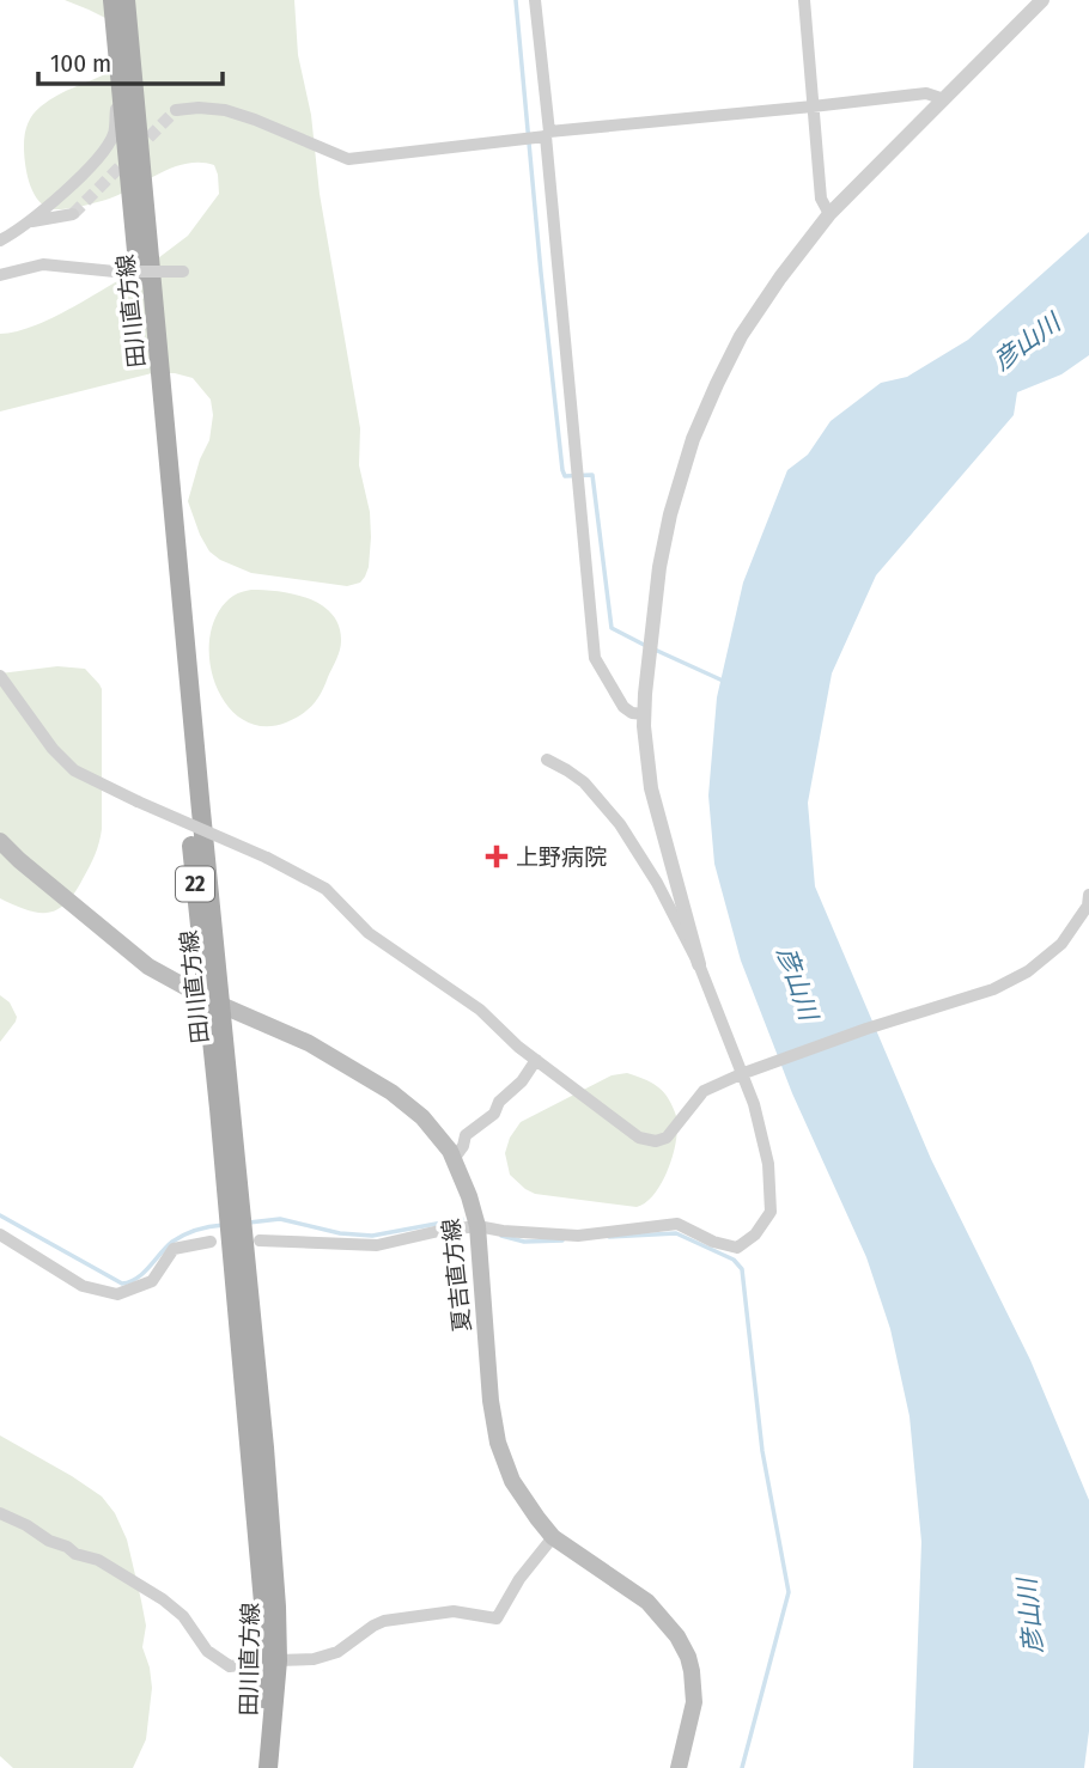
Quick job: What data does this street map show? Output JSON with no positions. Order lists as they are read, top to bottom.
{
  "streets": {
    "main road": ["田川直方線", "22", "夏吉直方線"]
  },
  "crossings": [
    ["田川直方線", "夏吉直方線"]
  ],
  "water": ["彦山川"],
  "places": {
    "health": ["上野病院"]
  },
  "scale_bar": "100 m"
}
